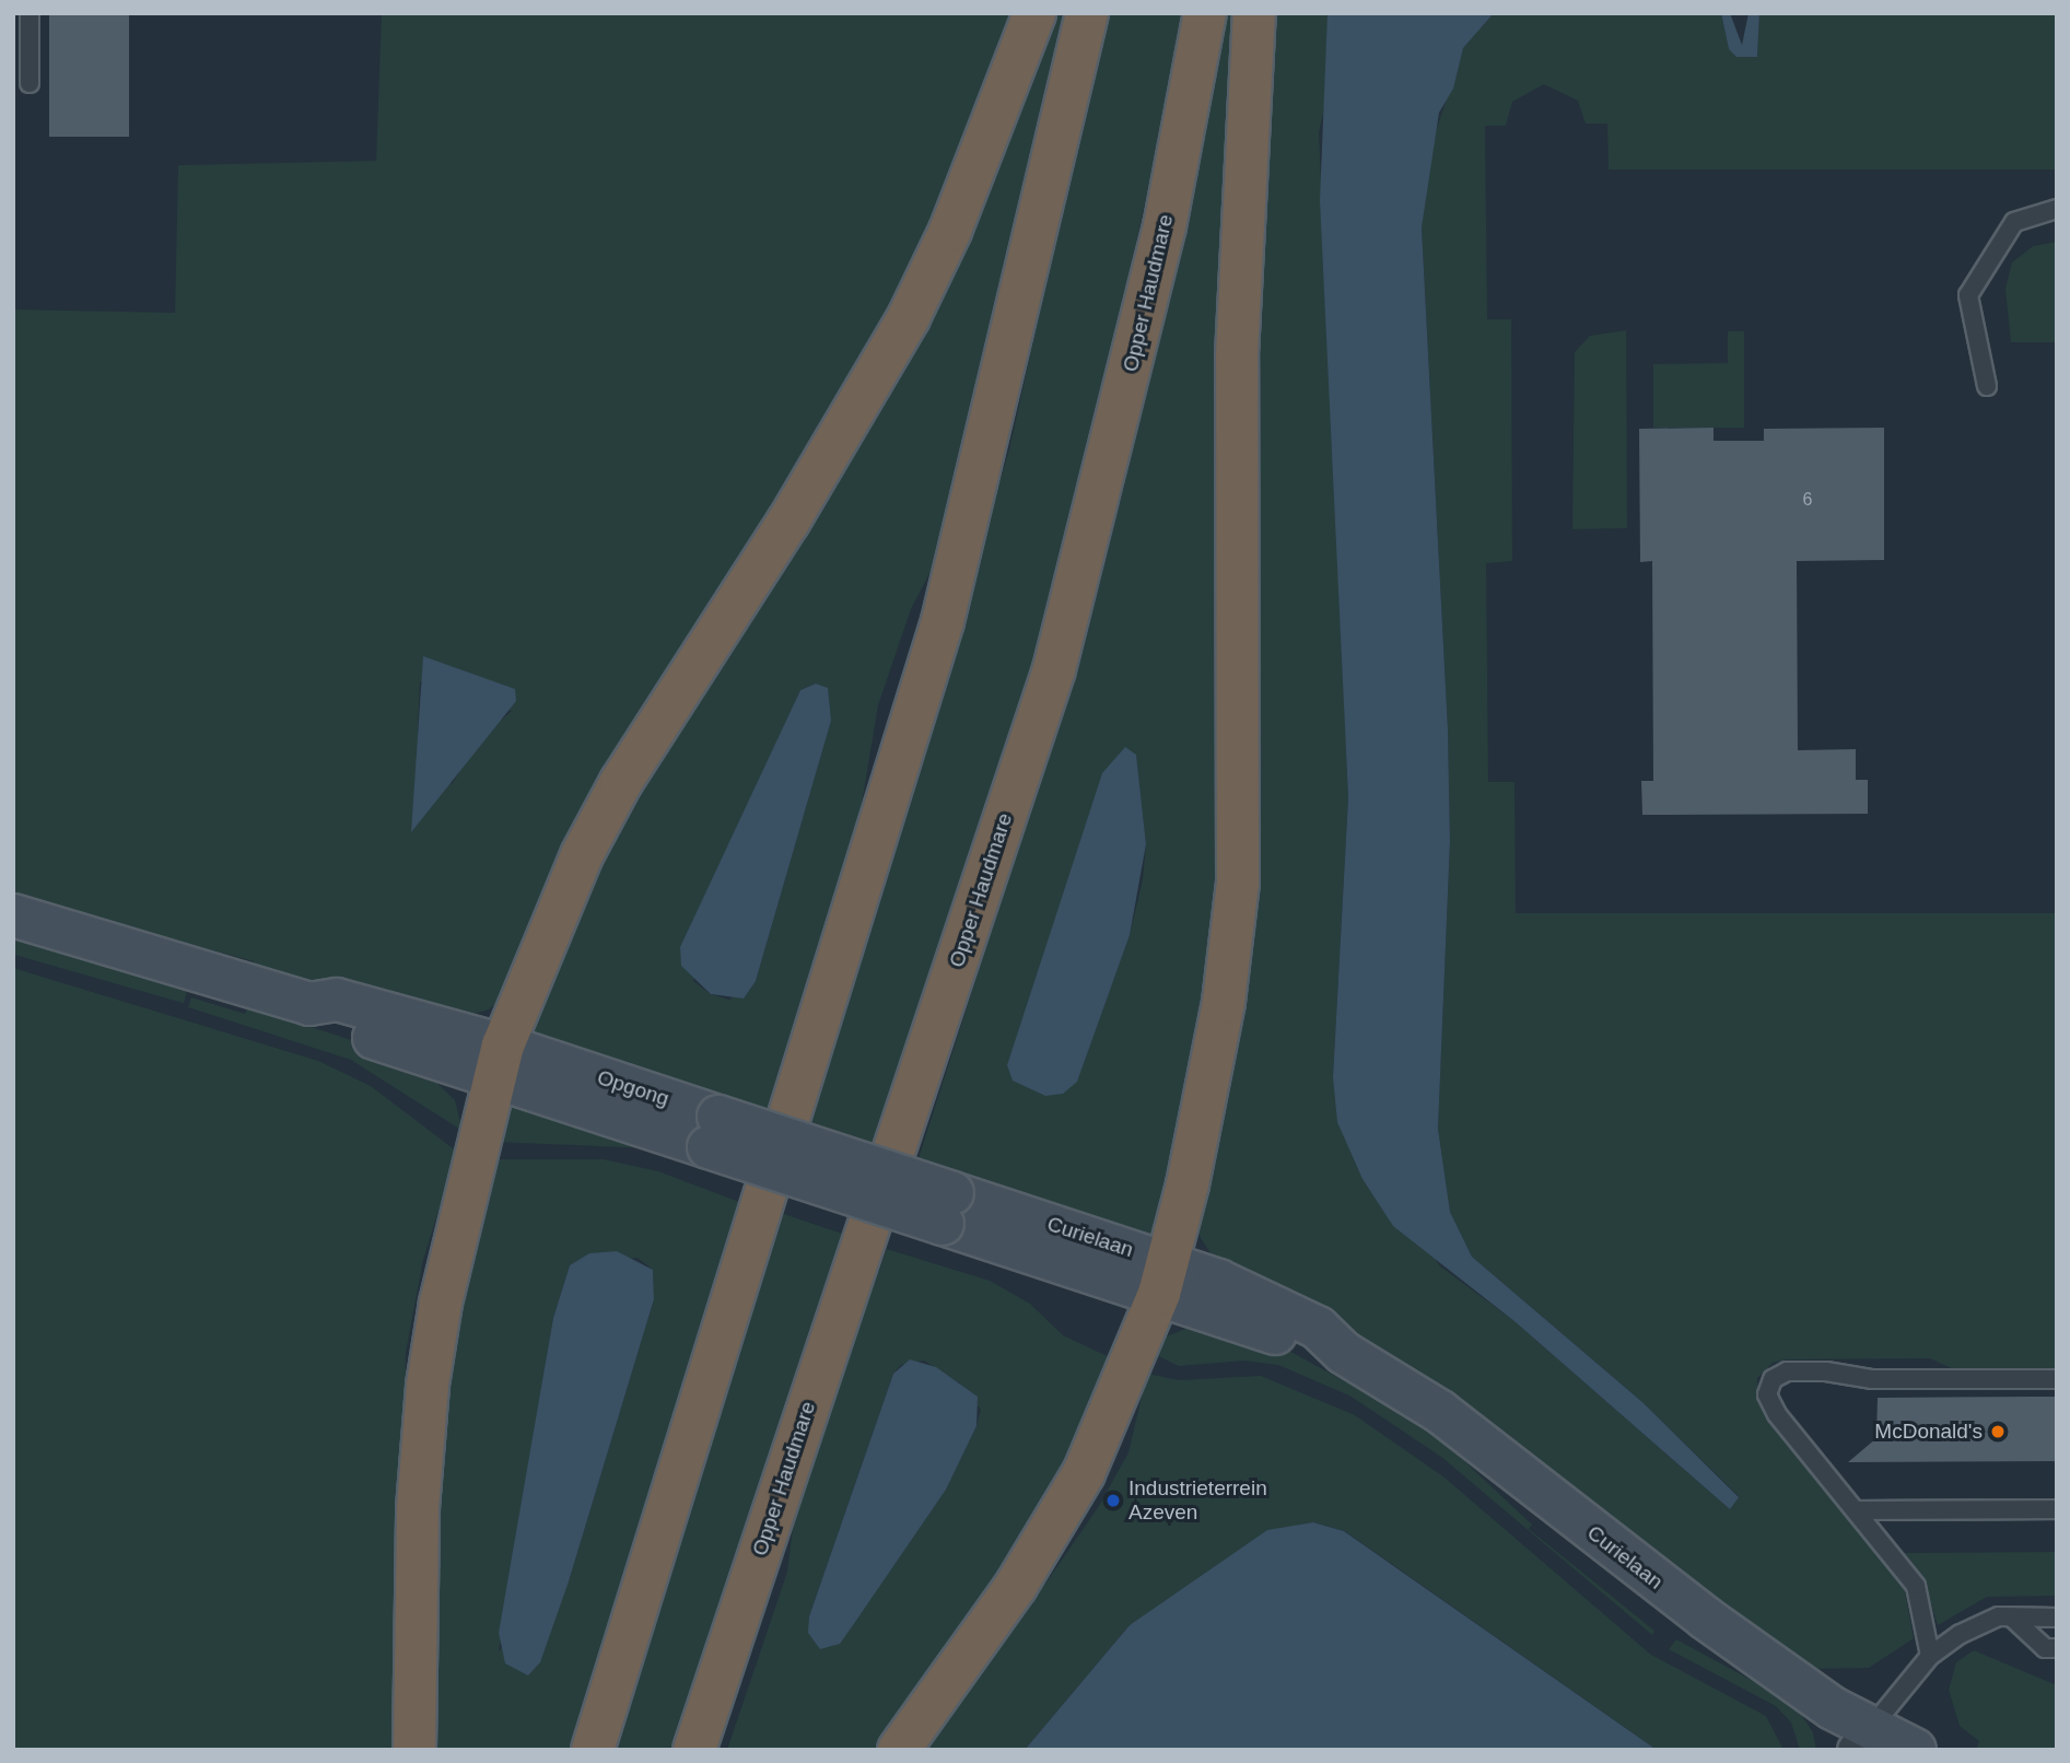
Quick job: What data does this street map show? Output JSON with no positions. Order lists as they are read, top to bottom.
{
  "streets": {
    "highway": ["Opper Haudmare"],
    "main road": ["Opgong", "Curielaan"]
  },
  "crossings": [
    ["Opgong", "Curielaan"]
  ],
  "places": ["McDonald's", "Industrieterrein Azeven"],
  "house_numbers": ["6"]
}
